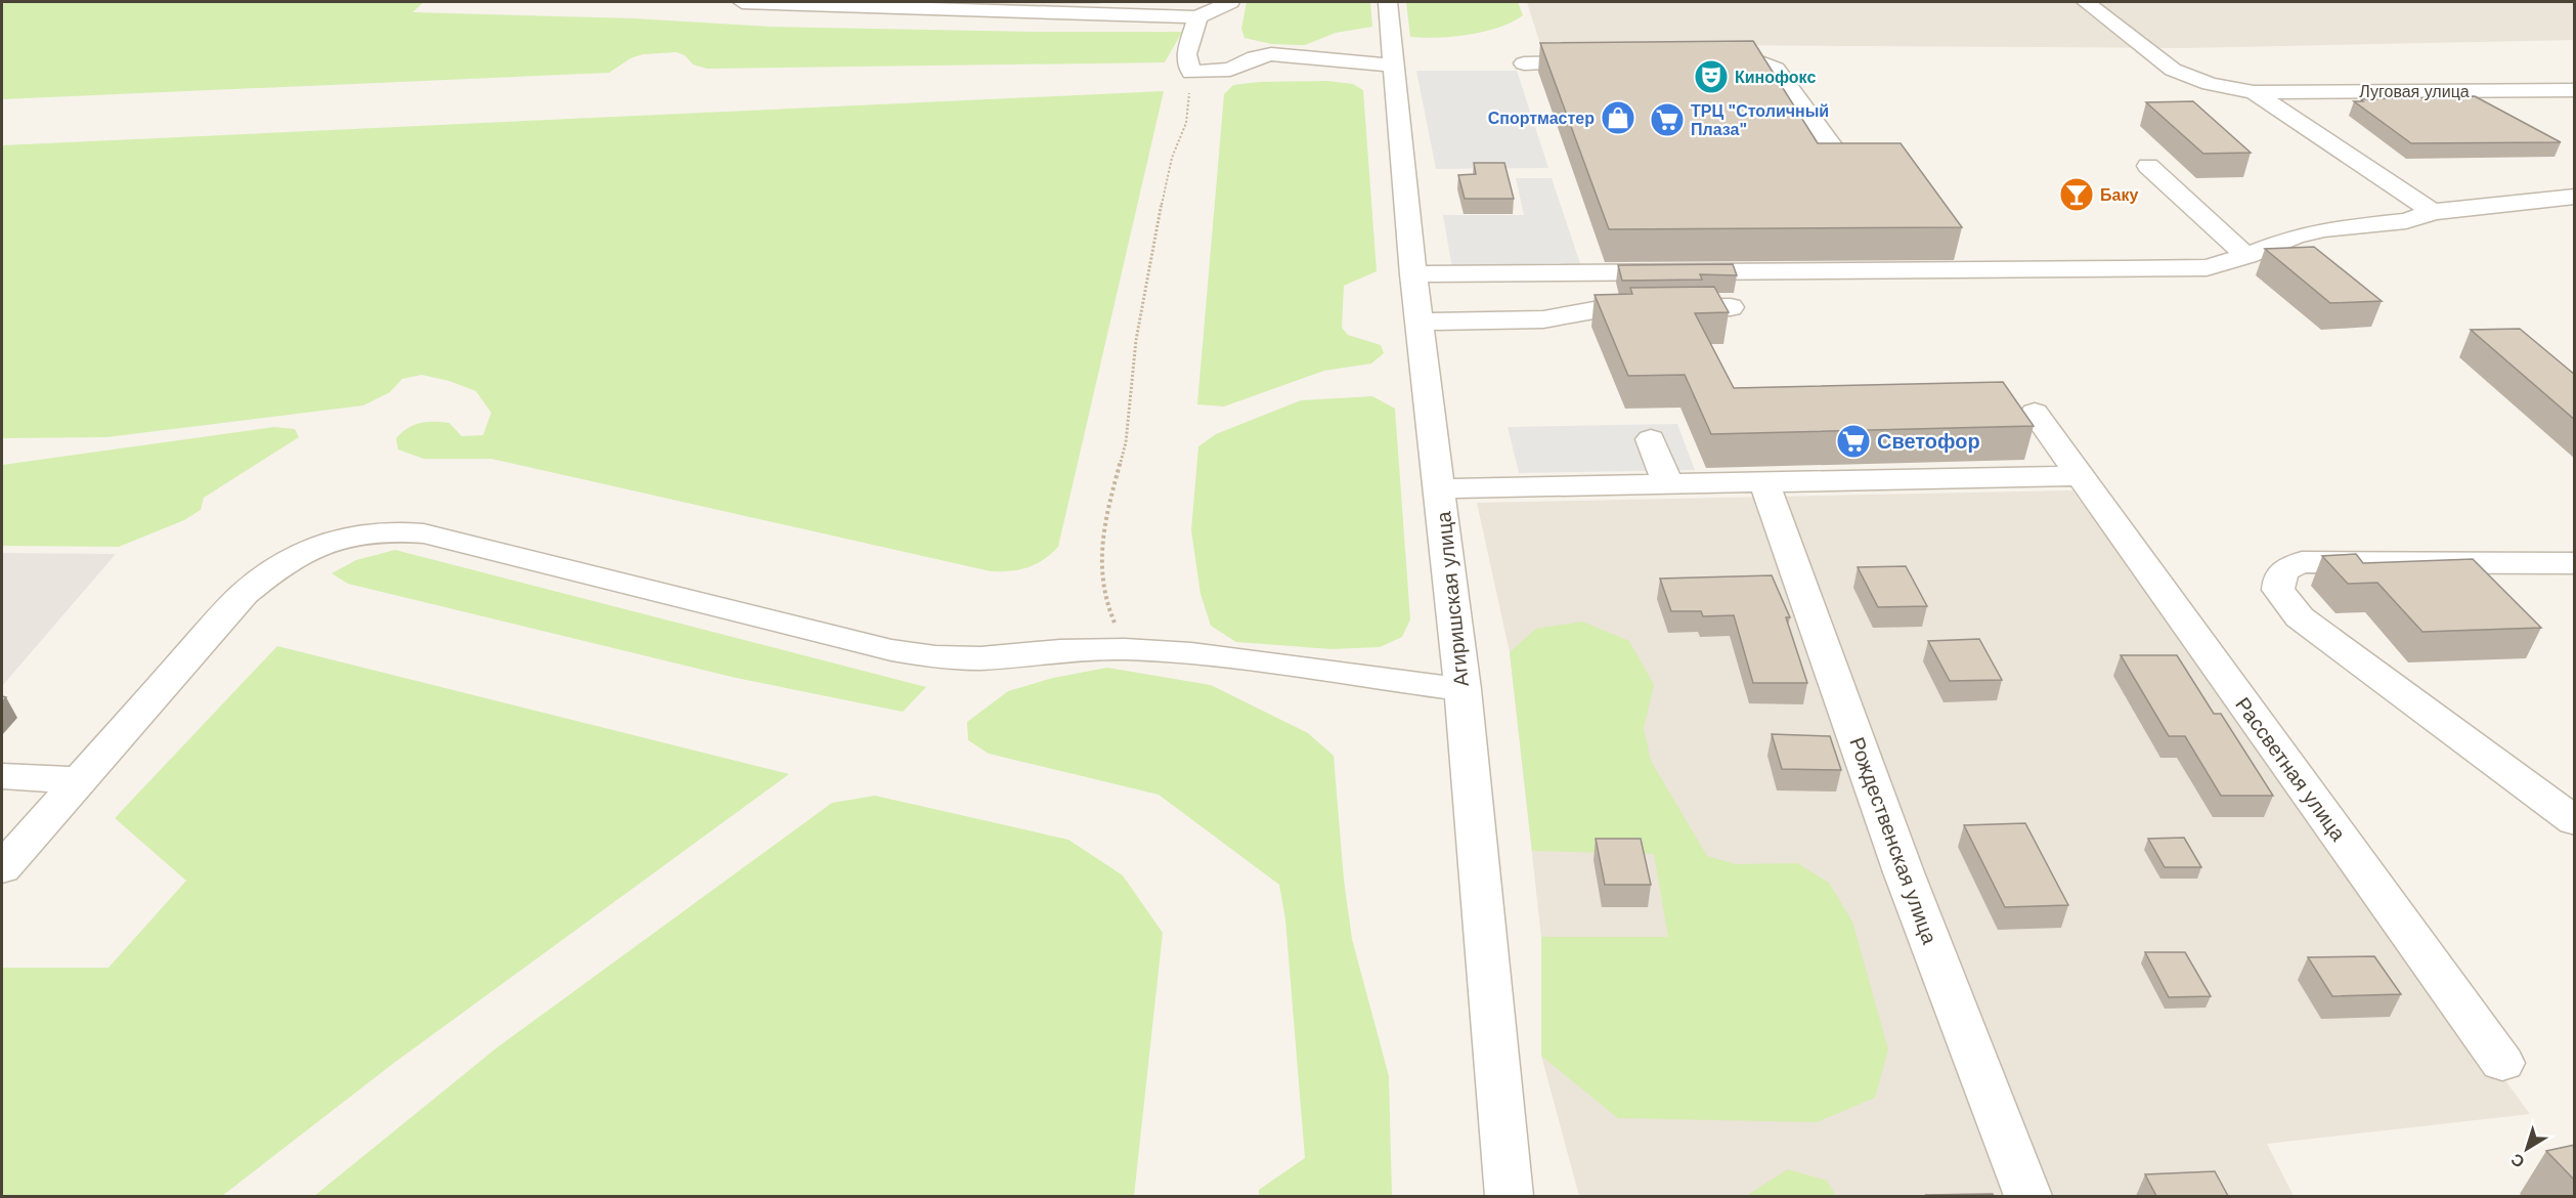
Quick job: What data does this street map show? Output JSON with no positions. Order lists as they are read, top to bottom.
{
  "streets": {
    "street": [
      "Луговая улица",
      "Агиришская улица",
      "Рассветная улица",
      "Рождественская улица"
    ]
  },
  "places": {
    "theatre": ["Кинофокс"],
    "shop": ["Спортмастер"],
    "supermarket": ["ТРЦ \"Столичный Плаза\"", "Светофор"],
    "bar": ["Баку"]
  },
  "north": "bottom left"
}
